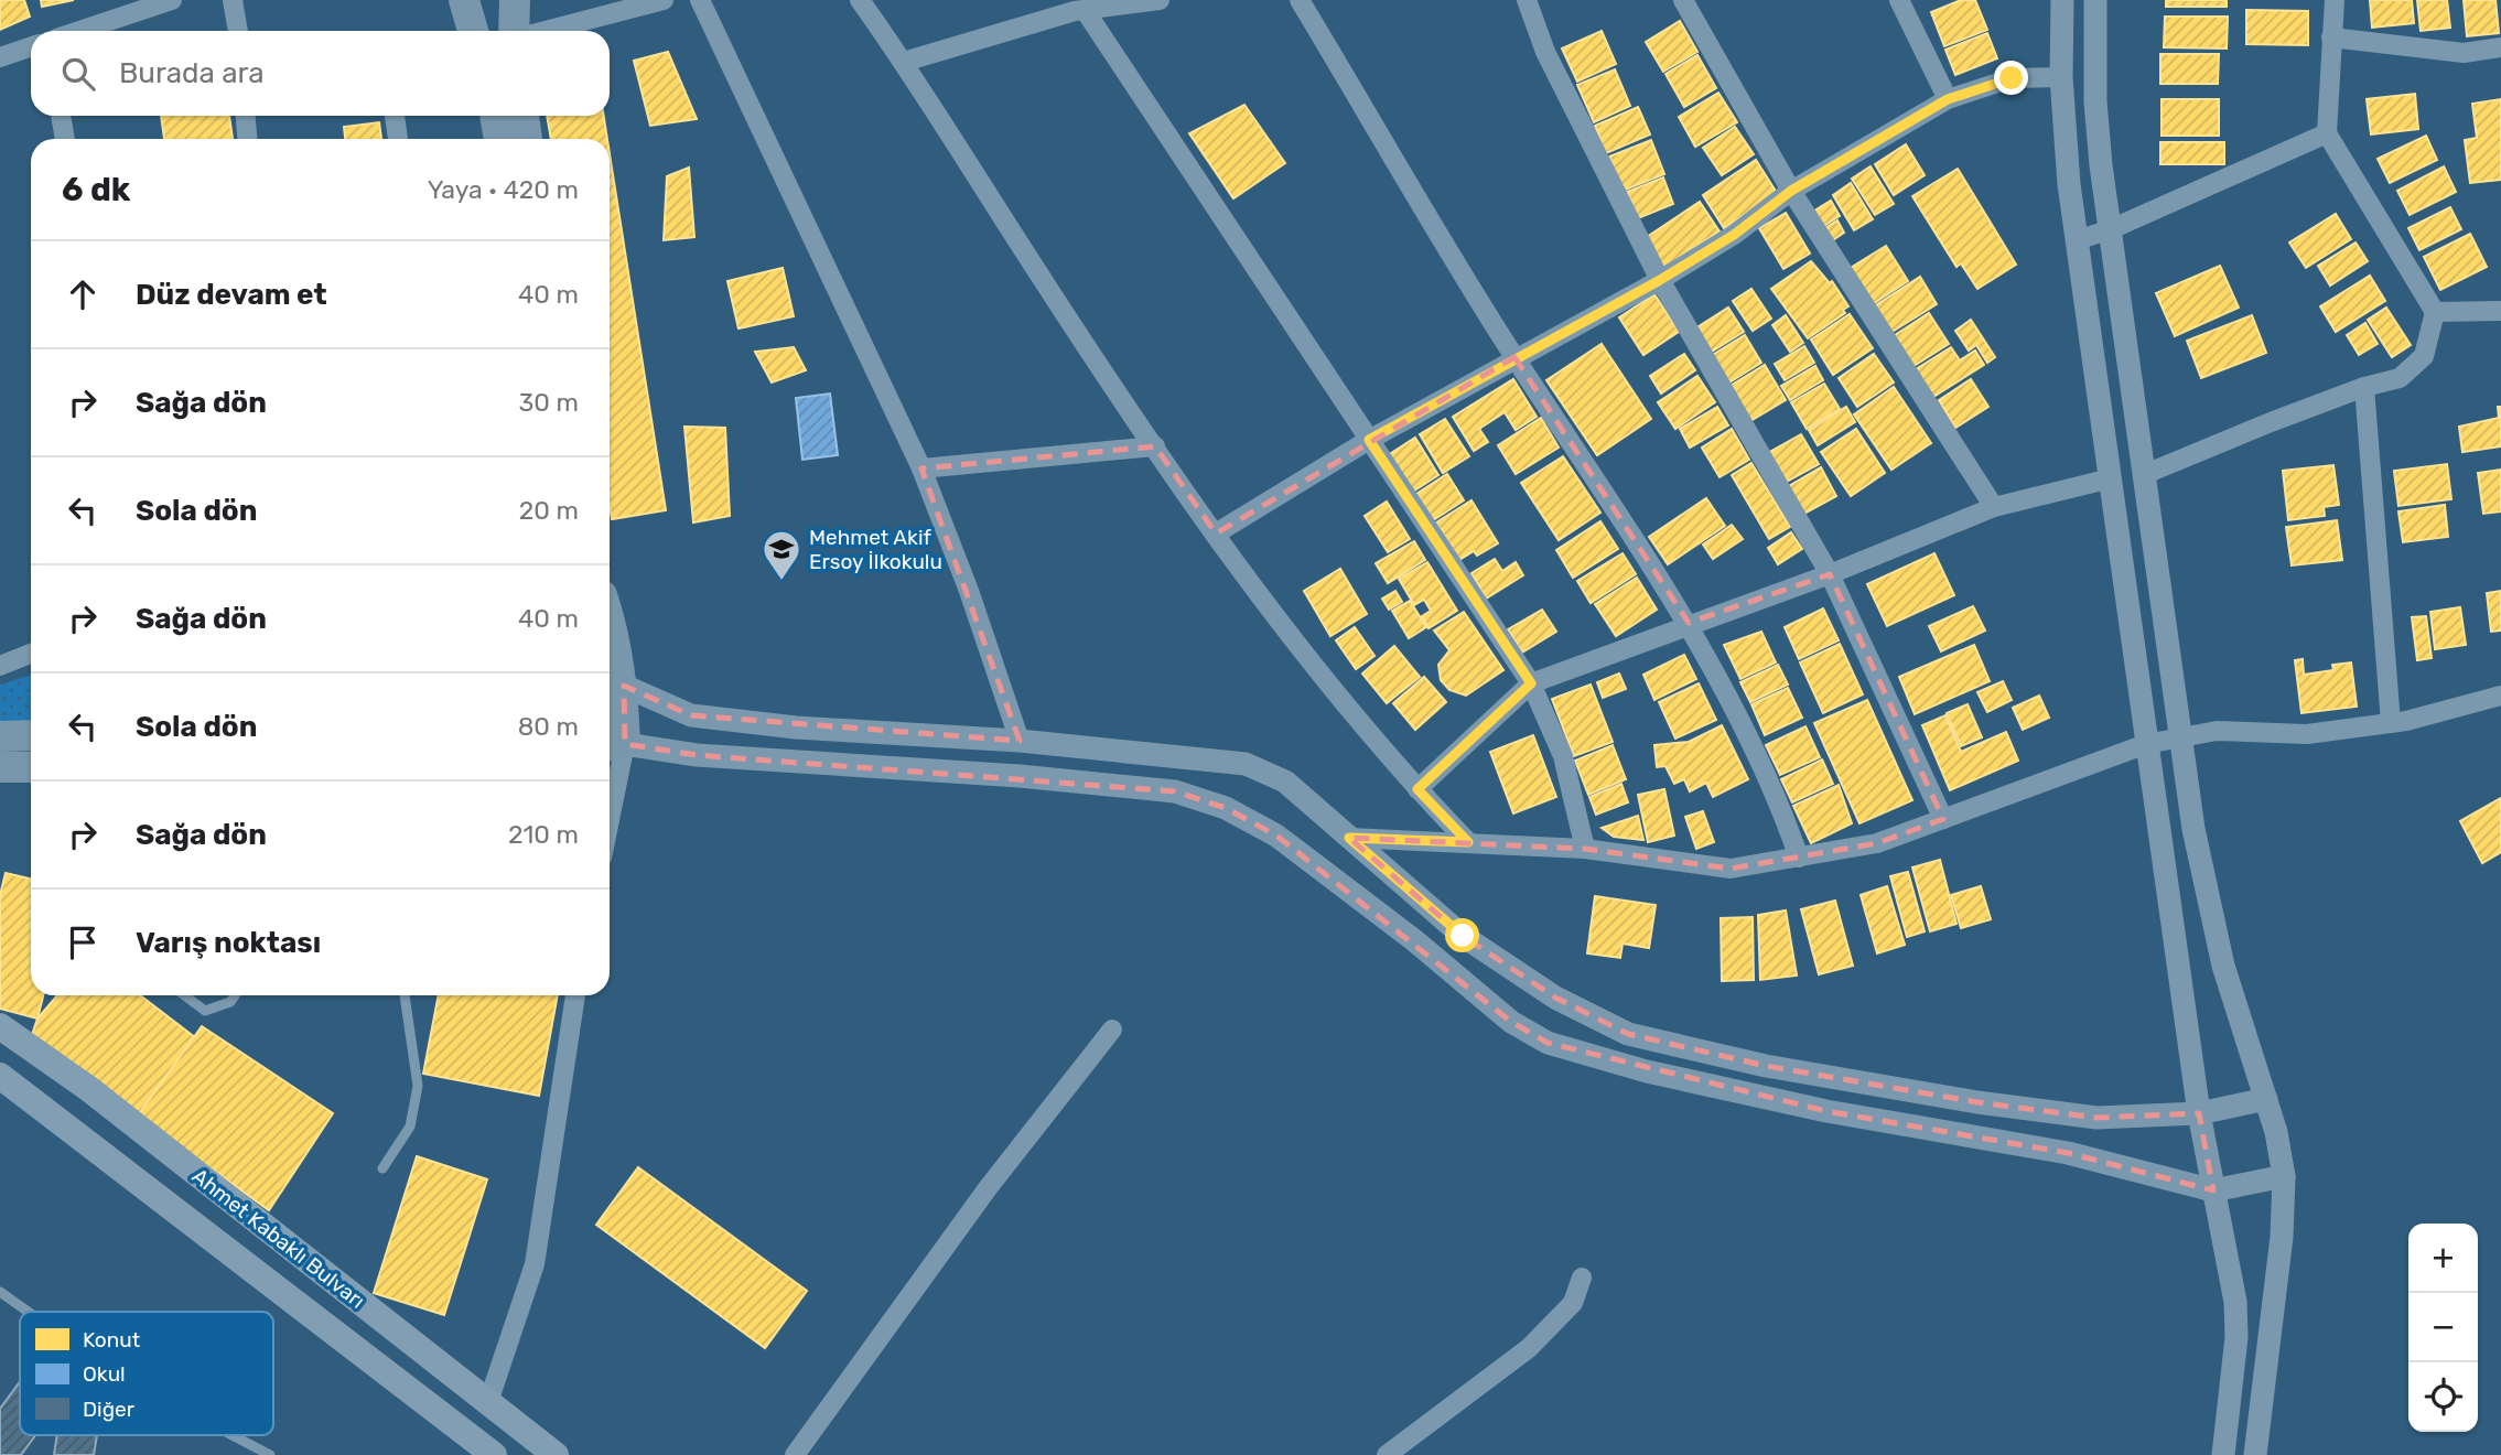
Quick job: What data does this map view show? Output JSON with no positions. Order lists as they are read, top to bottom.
{
  "streets": {
    "main road": ["Ahmet Kabaklı Bulvarı"]
  },
  "places": {
    "school or university": ["Mehmet Akif Ersoy İlkokulu"]
  },
  "legend": ["Konut", "Okul", "Diğer"],
  "page": {
    "search": "Burada ara",
    "heading": ["6 dk", "Yaya · 420 m"],
    "list": [
      ["Düz devam et", "40 m"],
      ["Sağa dön", "30 m"],
      ["Sola dön", "20 m"],
      ["Sağa dön", "40 m"],
      ["Sola dön", "80 m"],
      ["Sağa dön", "210 m"],
      "Varış noktası"
    ],
    "map_buttons": ["+", "−"]
  }
}
